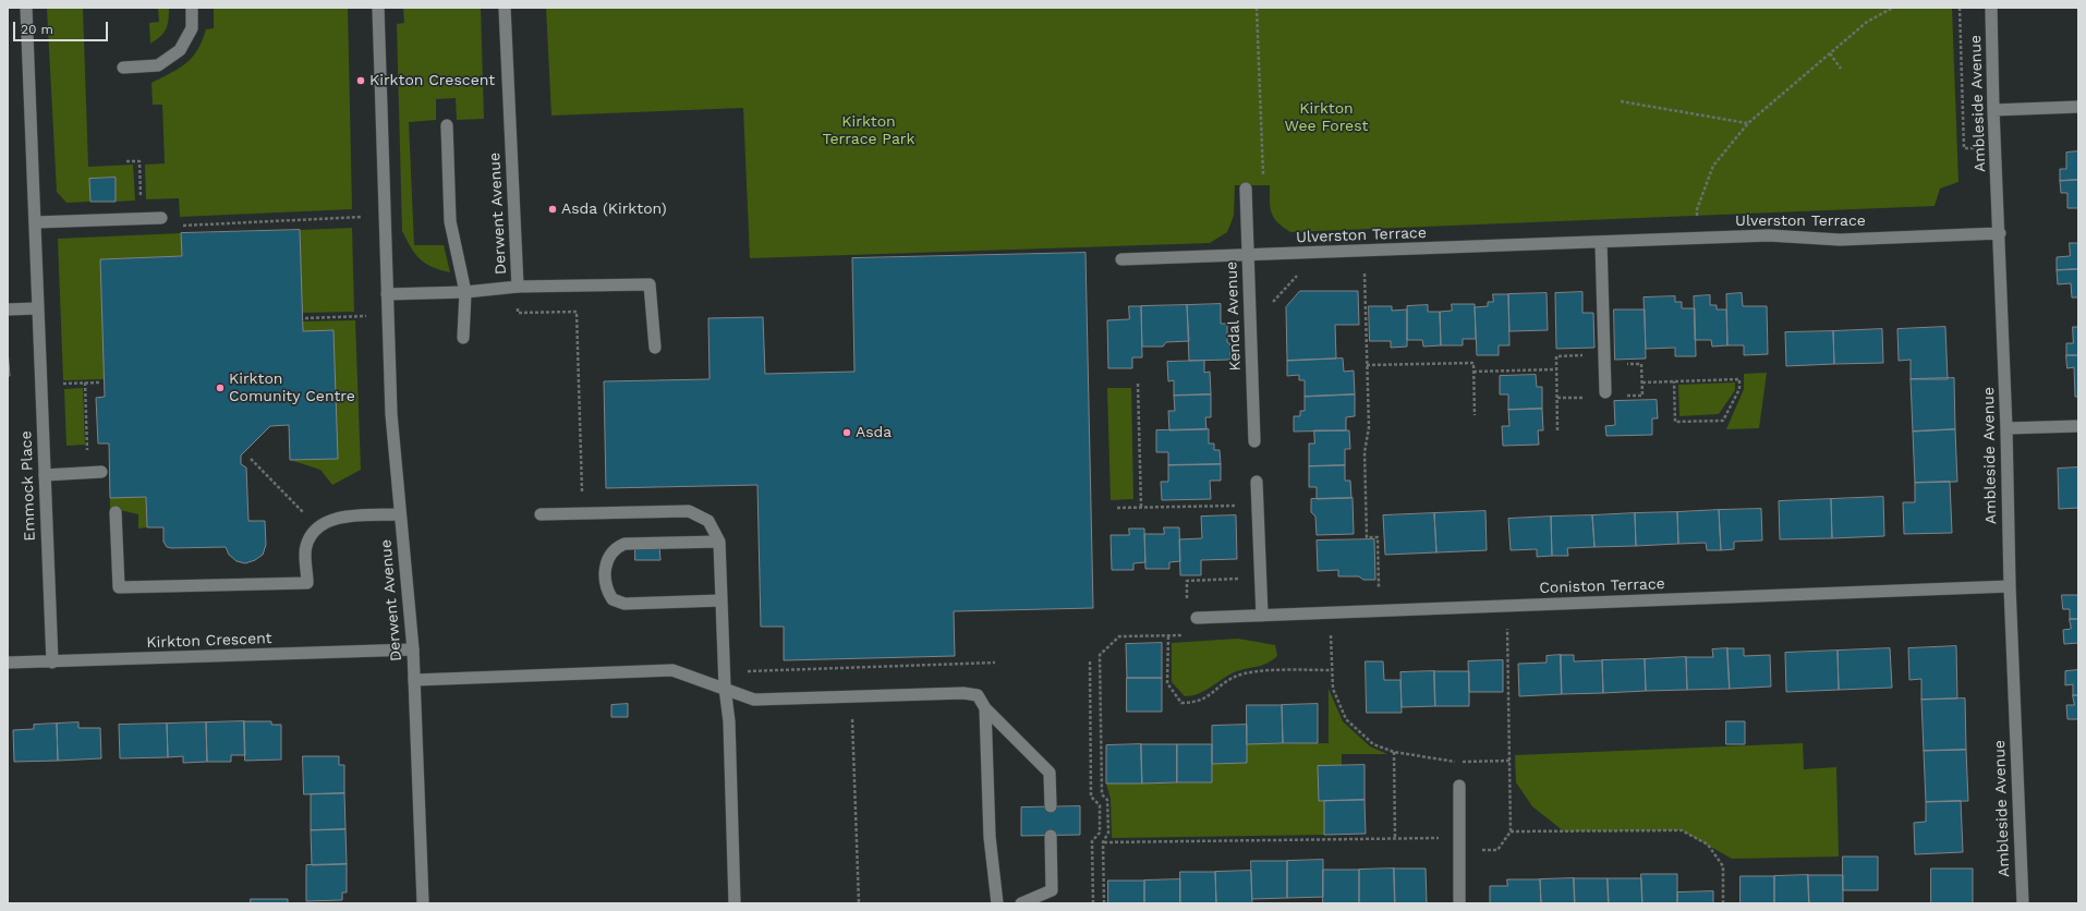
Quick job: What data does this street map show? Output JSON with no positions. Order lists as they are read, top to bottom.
{
  "streets": {
    "street": [
      "Ambleside Avenue",
      "Derwent Avenue",
      "Ulverston Terrace",
      "Kendal Avenue",
      "Emmock Place",
      "Coniston Terrace",
      "Kirkton Crescent"
    ]
  },
  "crossings": [
    ["Ambleside Avenue", "Ulverston Terrace"],
    ["Ambleside Avenue", "Coniston Terrace"],
    ["Derwent Avenue", "Kirkton Crescent"],
    ["Ulverston Terrace", "Kendal Avenue"],
    ["Emmock Place", "Kirkton Crescent"]
  ],
  "parks": ["Kirkton Wee Forest", "Kirkton Terrace Park"],
  "places": [
    "Kirkton Crescent",
    "Asda (Kirkton)",
    "Kirkton Comunity Centre",
    "Asda"
  ],
  "scale_bar": "20 m"
}
